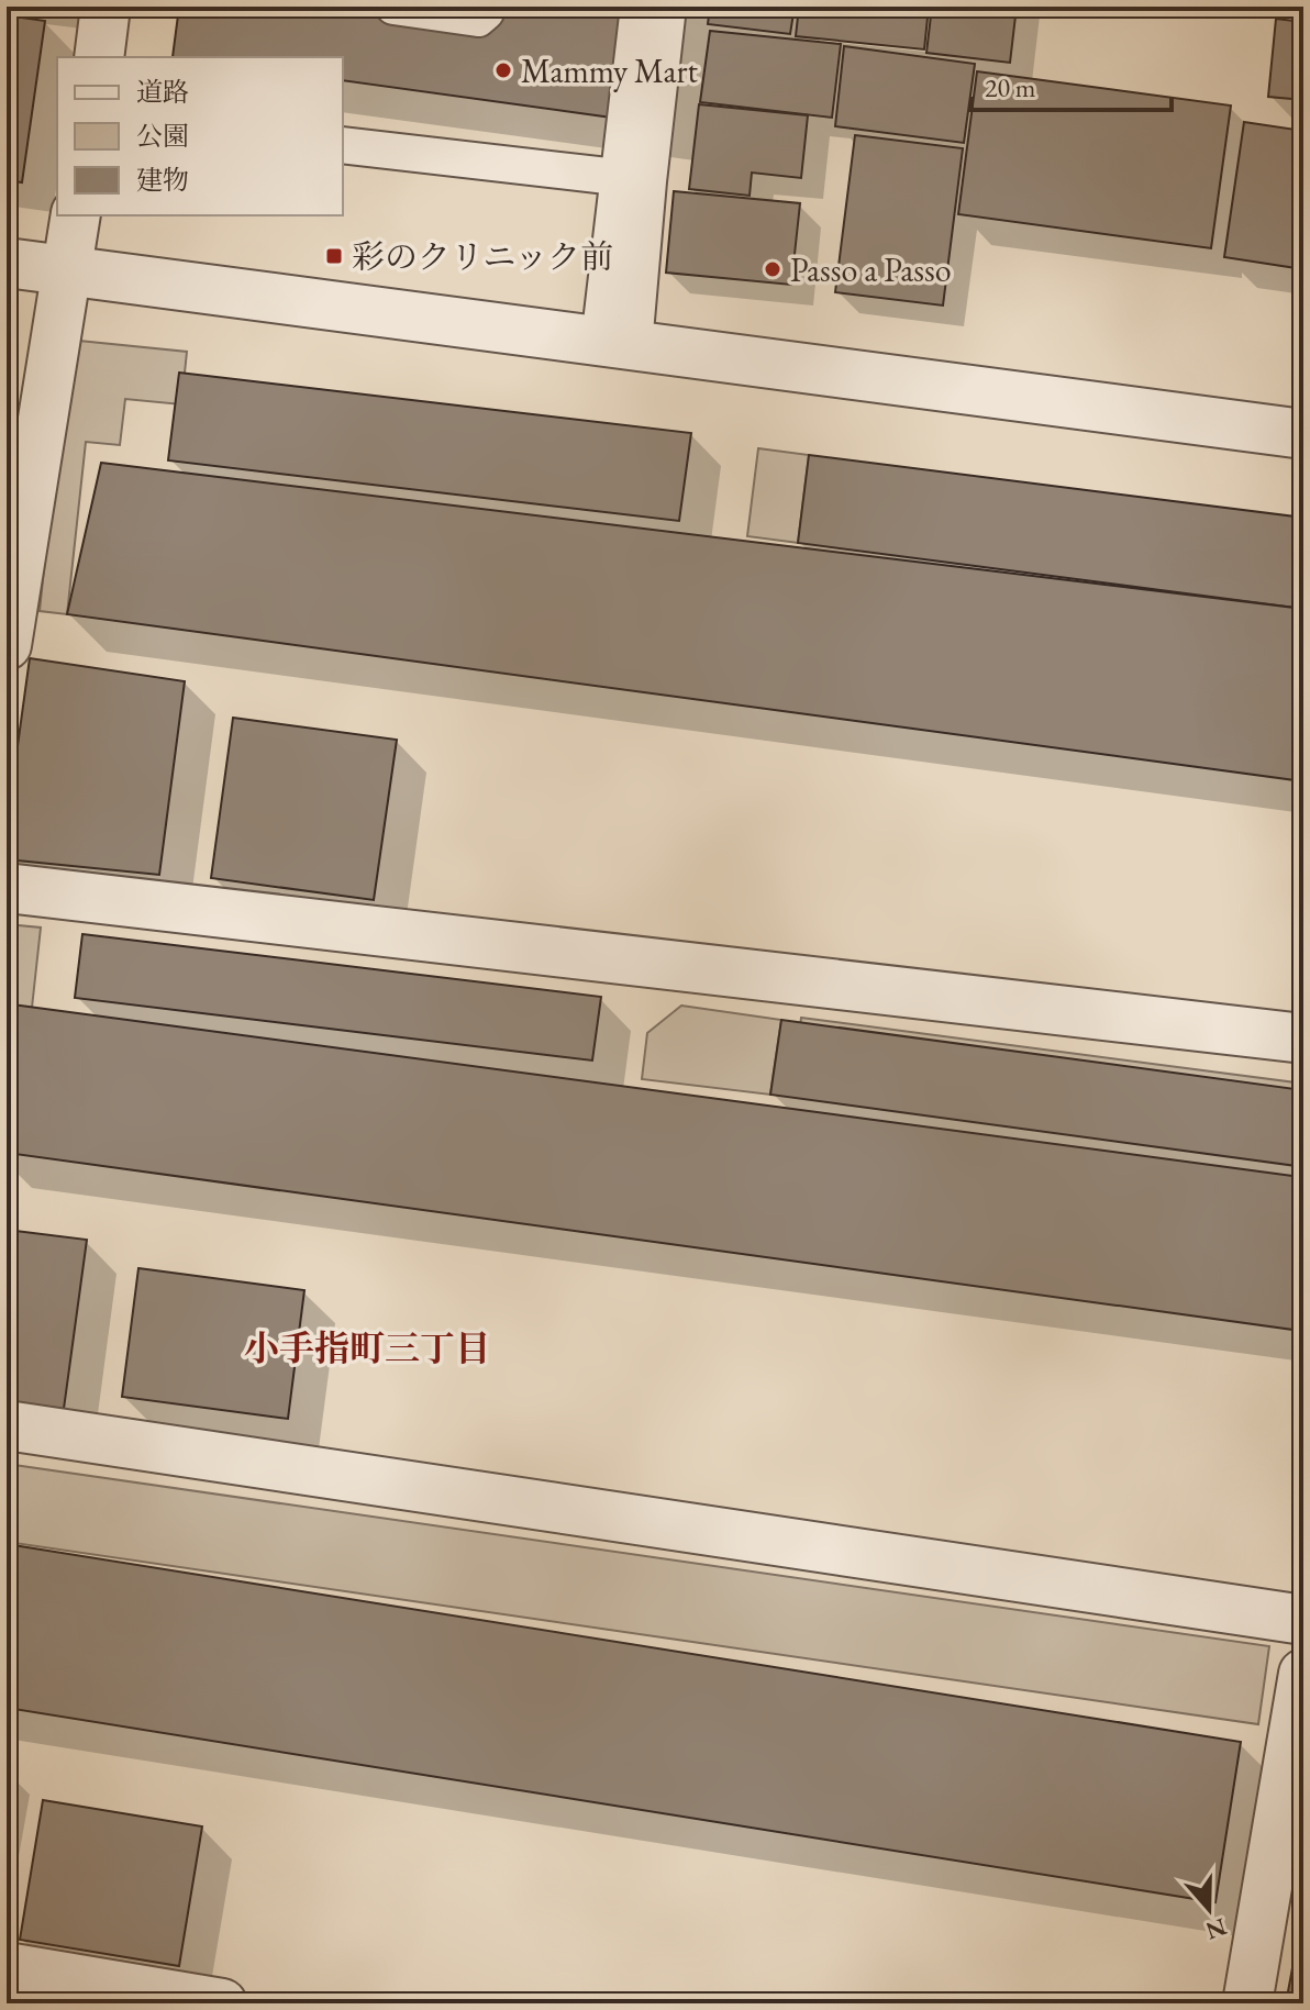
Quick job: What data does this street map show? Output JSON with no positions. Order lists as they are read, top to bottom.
{
  "districts": ["小手指町三丁目"],
  "places": {
    "other": ["Mammy Mart", "Passo a Passo"],
    "transit": ["彩のクリニック前"]
  },
  "legend": ["道路", "公園", "建物"],
  "scale_bar": "20 m",
  "north": "bottom"
}
